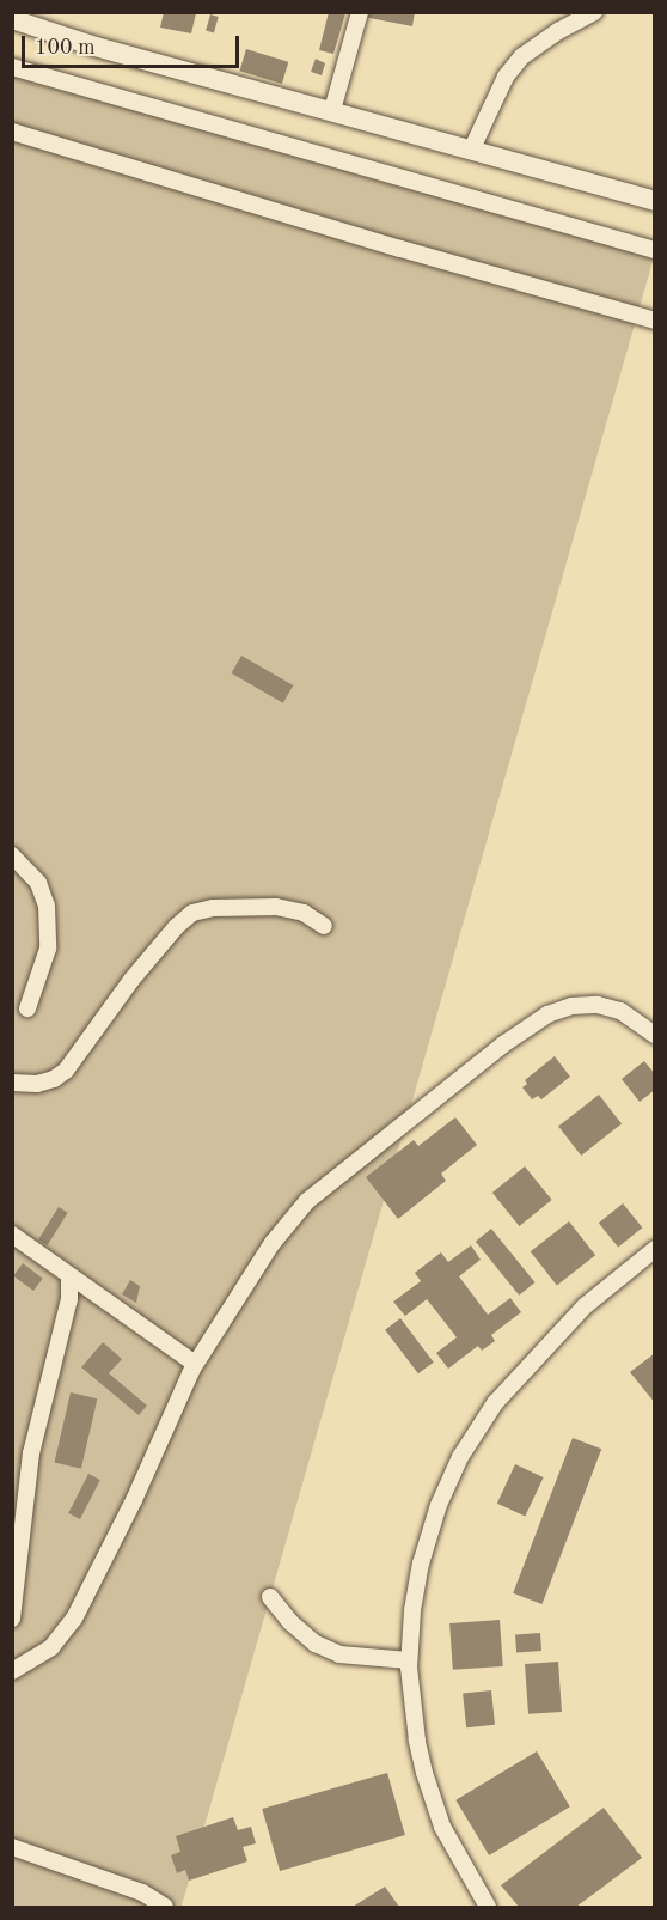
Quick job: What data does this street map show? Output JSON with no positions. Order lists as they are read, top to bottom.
{
  "scale_bar": "100 m"
}
